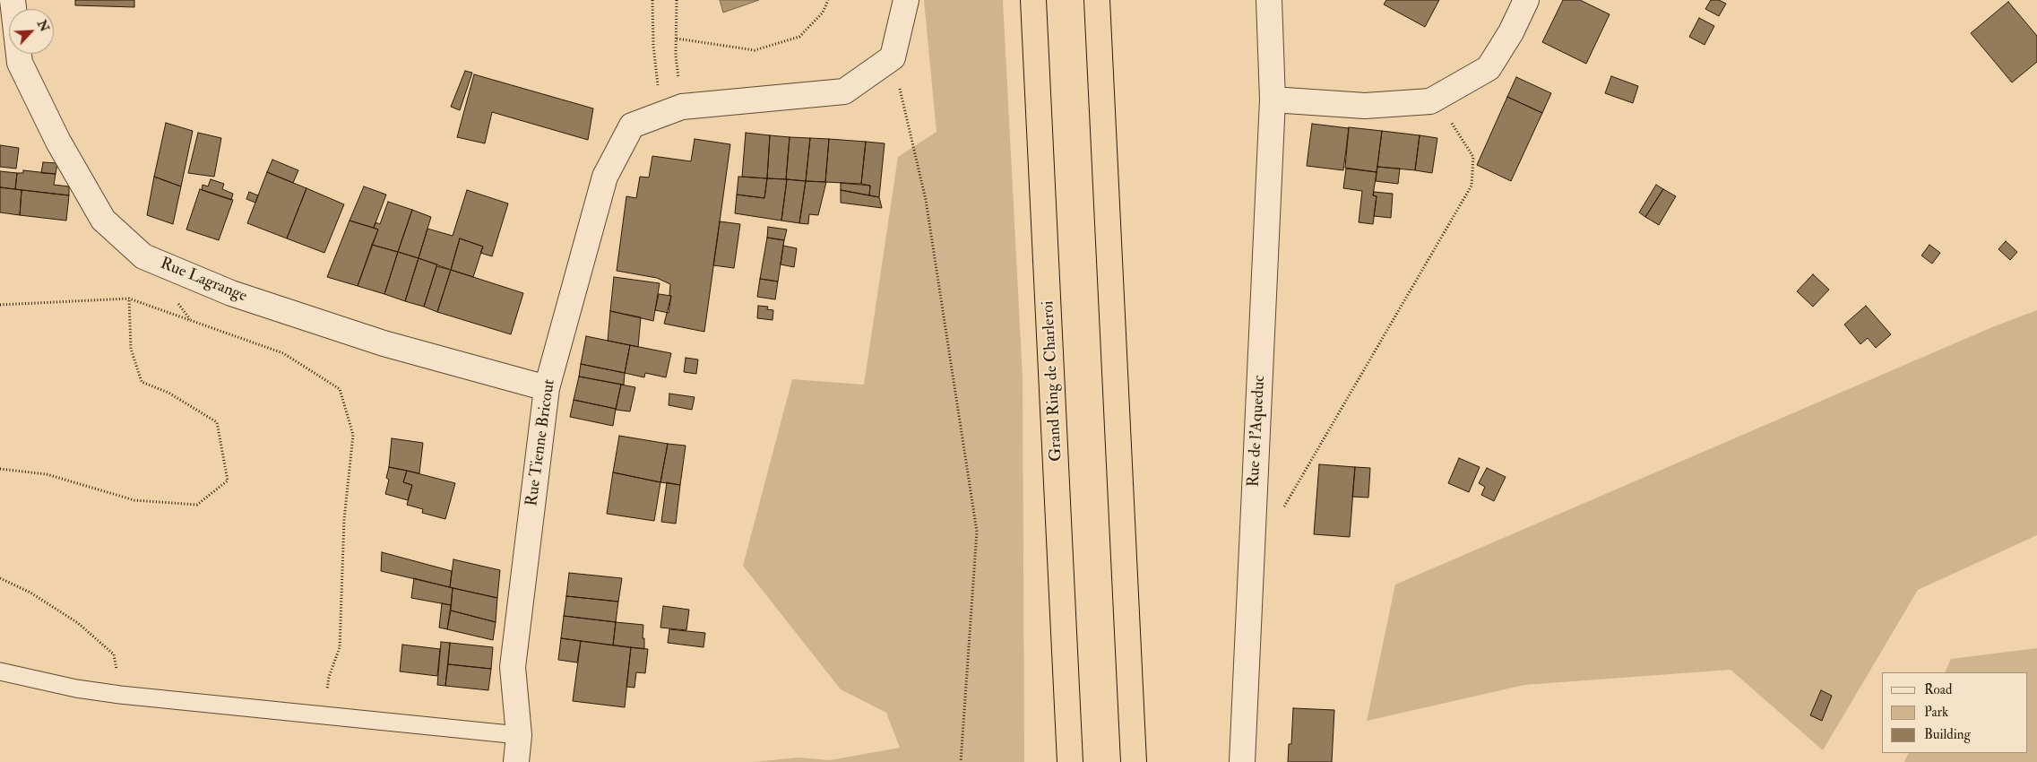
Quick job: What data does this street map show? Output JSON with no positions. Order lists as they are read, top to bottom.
{
  "streets": {
    "highway": ["Grand Ring de Charleroi"],
    "street": ["Rue Lagrange", "Rue de l'Aqueduc", "Rue Tienne Bricout"]
  },
  "crossings": [
    ["Rue Lagrange", "Rue Tienne Bricout"]
  ],
  "legend": ["Road", "Park", "Building"],
  "north": "top right"
}
